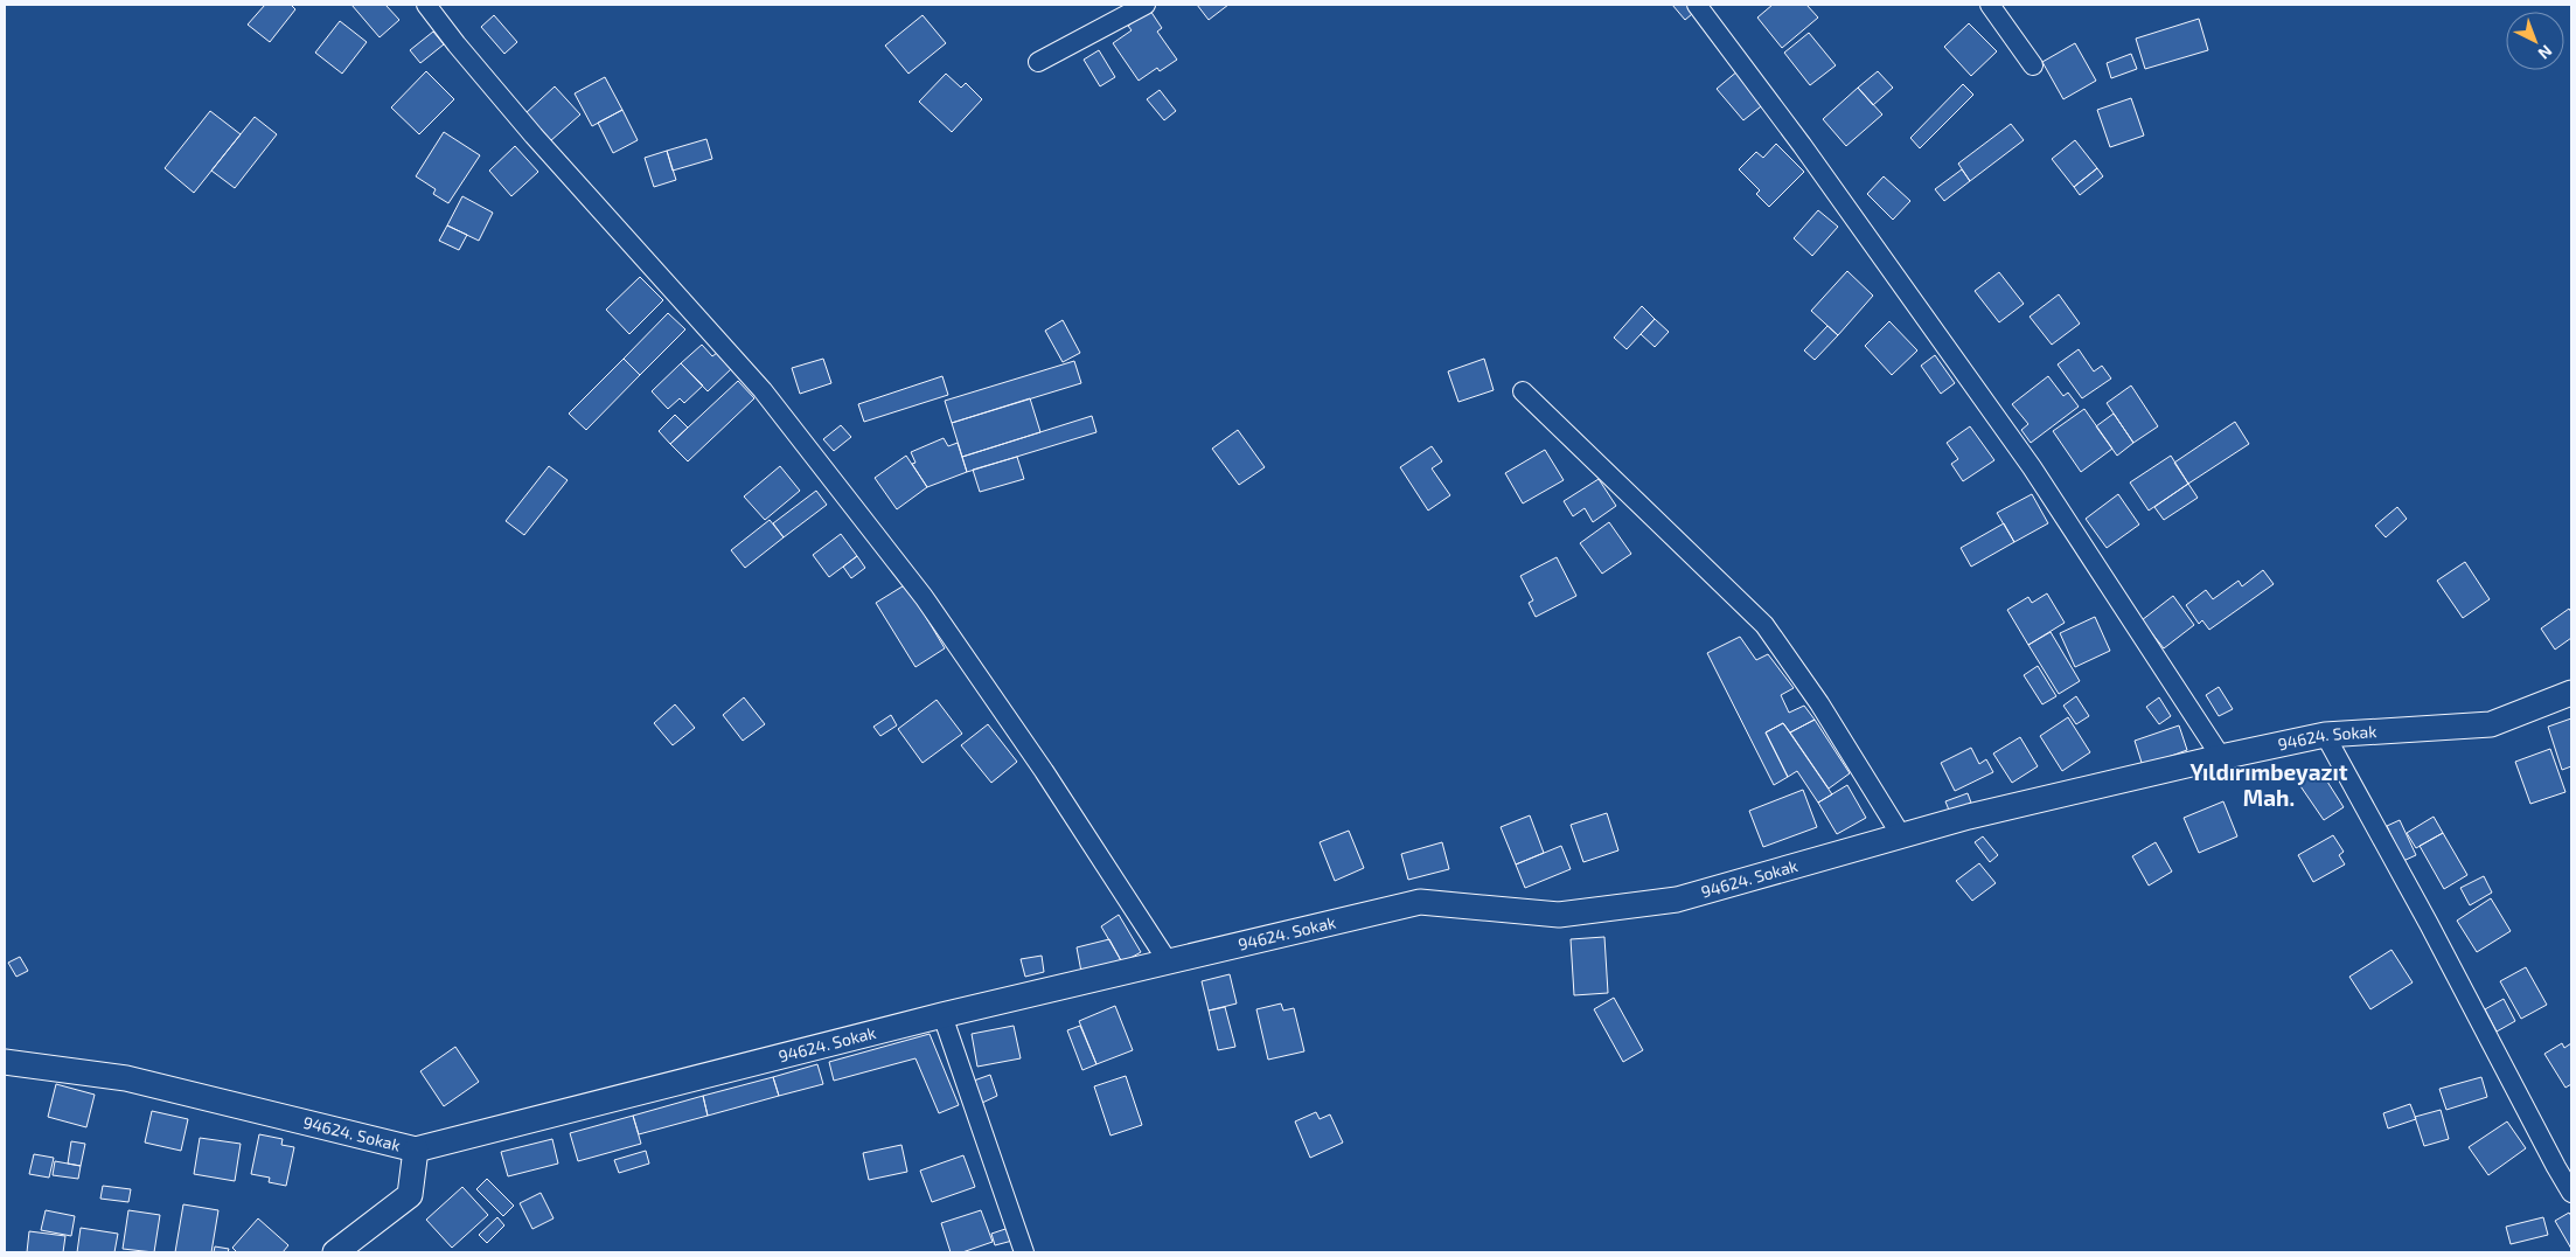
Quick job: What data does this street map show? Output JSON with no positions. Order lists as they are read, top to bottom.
{
  "streets": {
    "street": ["94624. Sokak"]
  },
  "districts": ["Yıldırımbeyazıt Mah."],
  "north": "bottom right"
}
